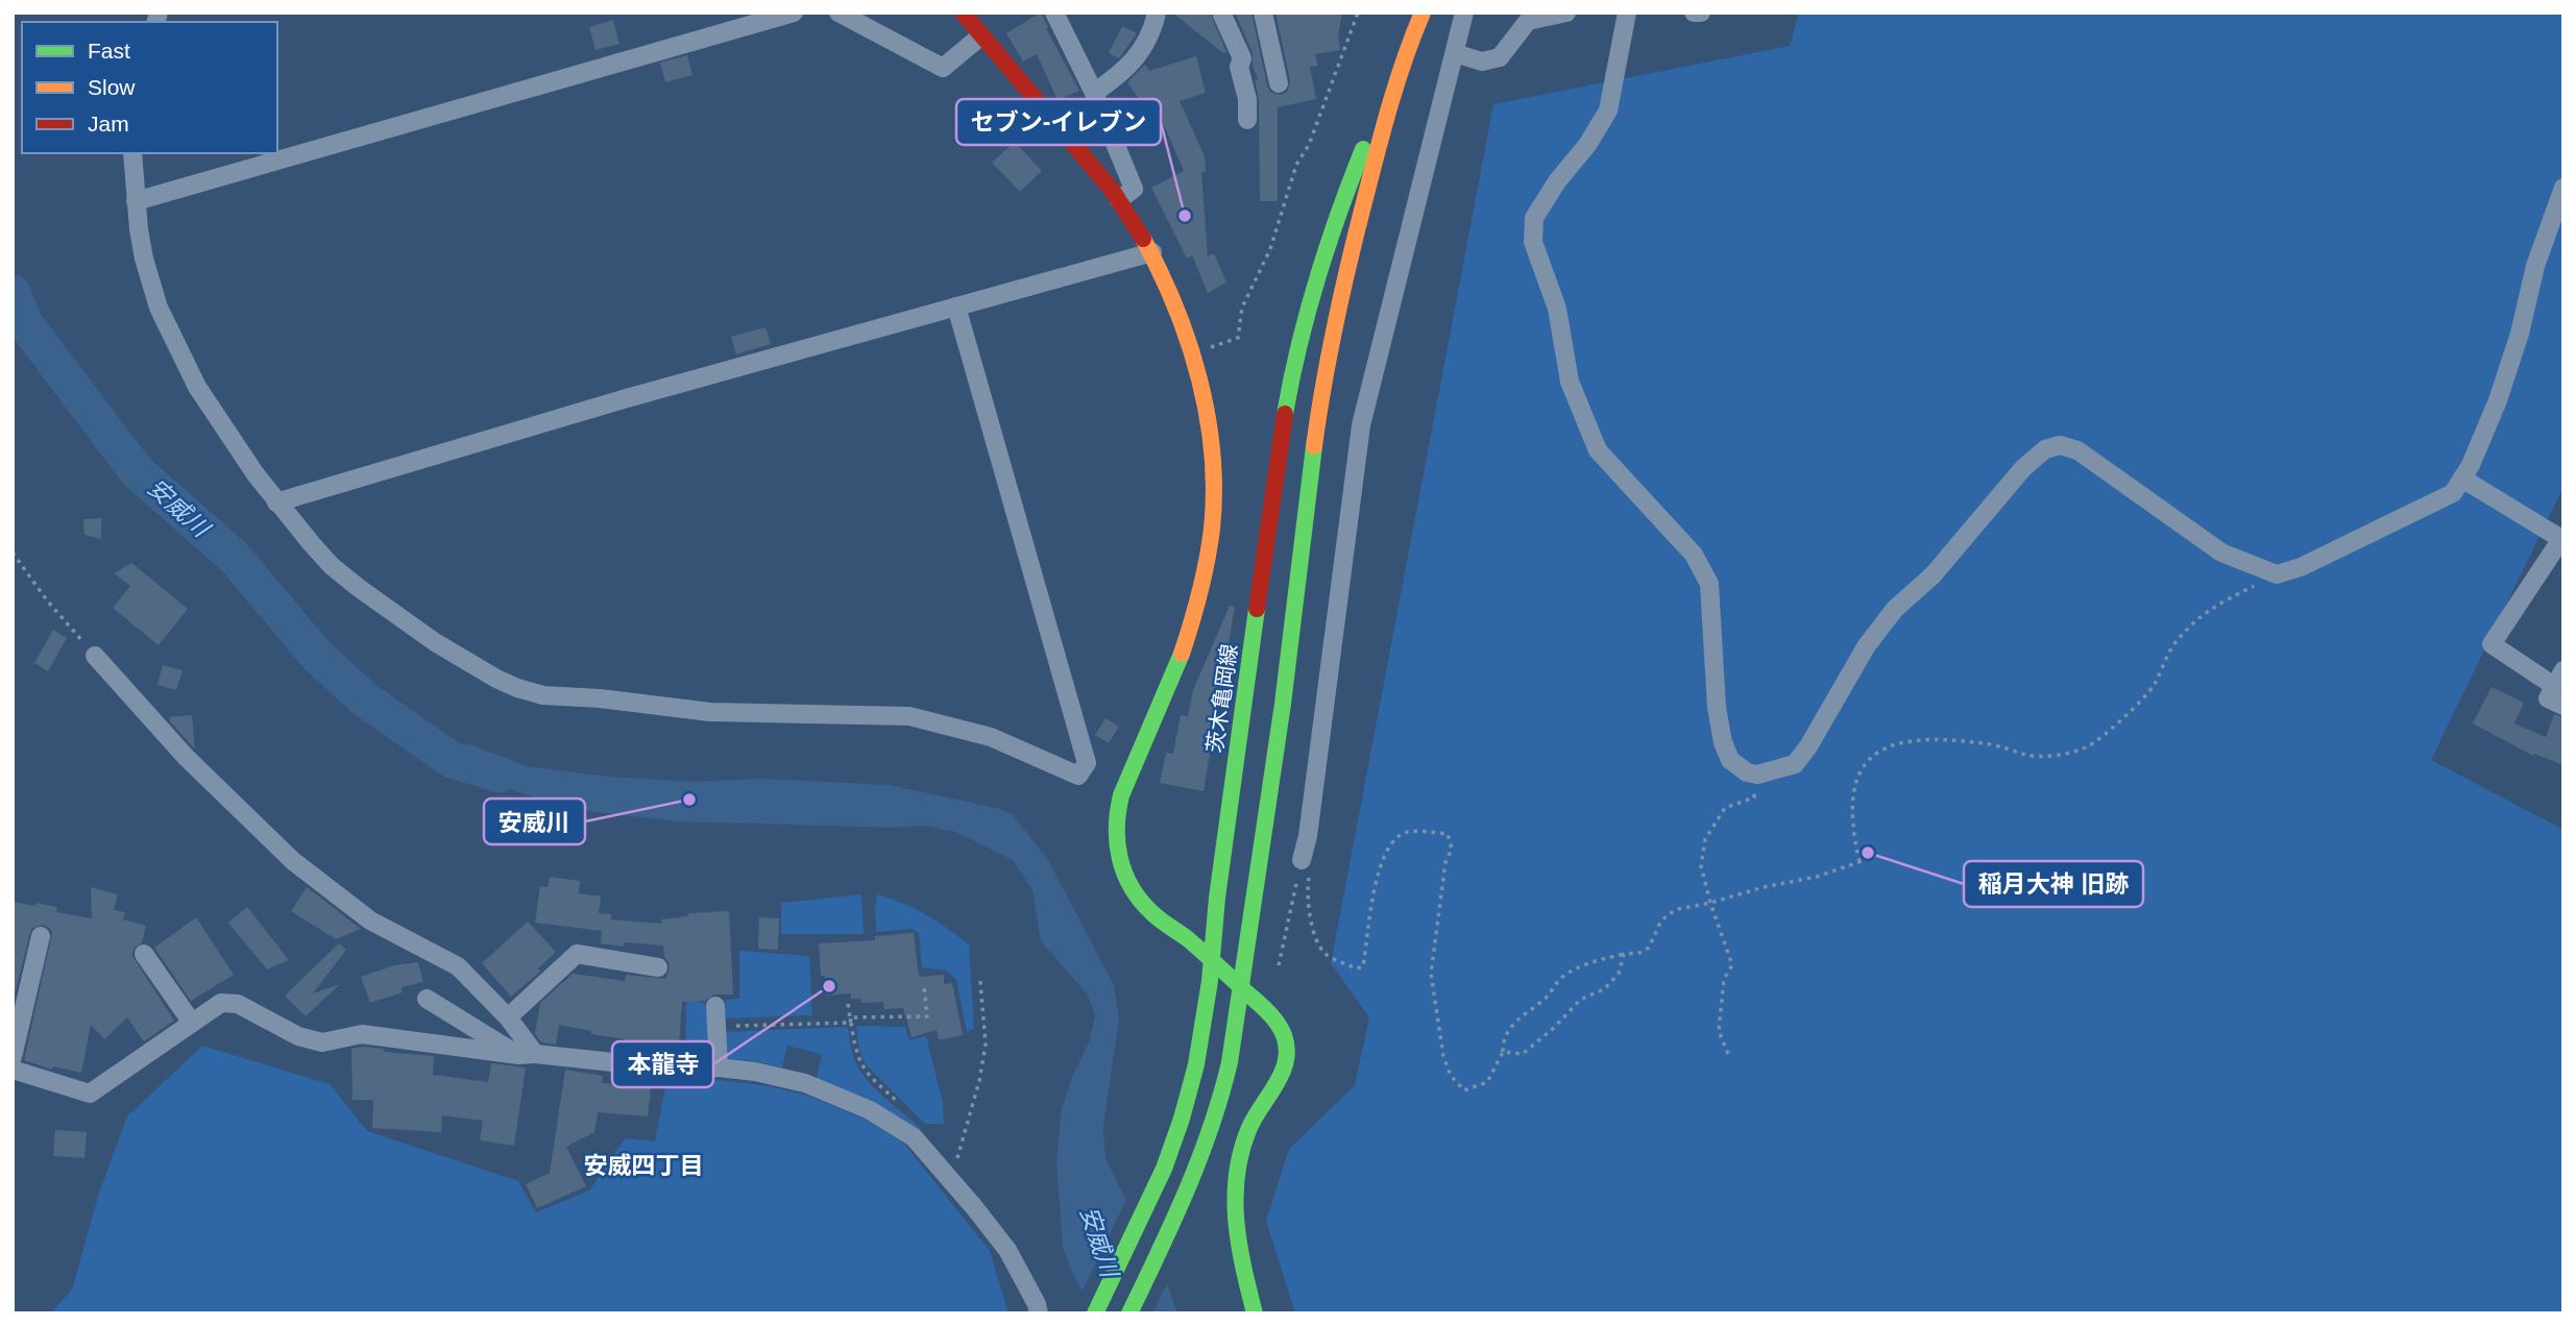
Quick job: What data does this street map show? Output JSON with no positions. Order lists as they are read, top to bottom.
{
  "streets": {
    "main road": ["茨木亀岡線"]
  },
  "districts": ["安威四丁目"],
  "water": ["安威川"],
  "places": [
    "セブン-イレブン",
    "安威川",
    "稲月大神 旧跡",
    "本龍寺"
  ],
  "legend": ["Fast", "Slow", "Jam"]
}
